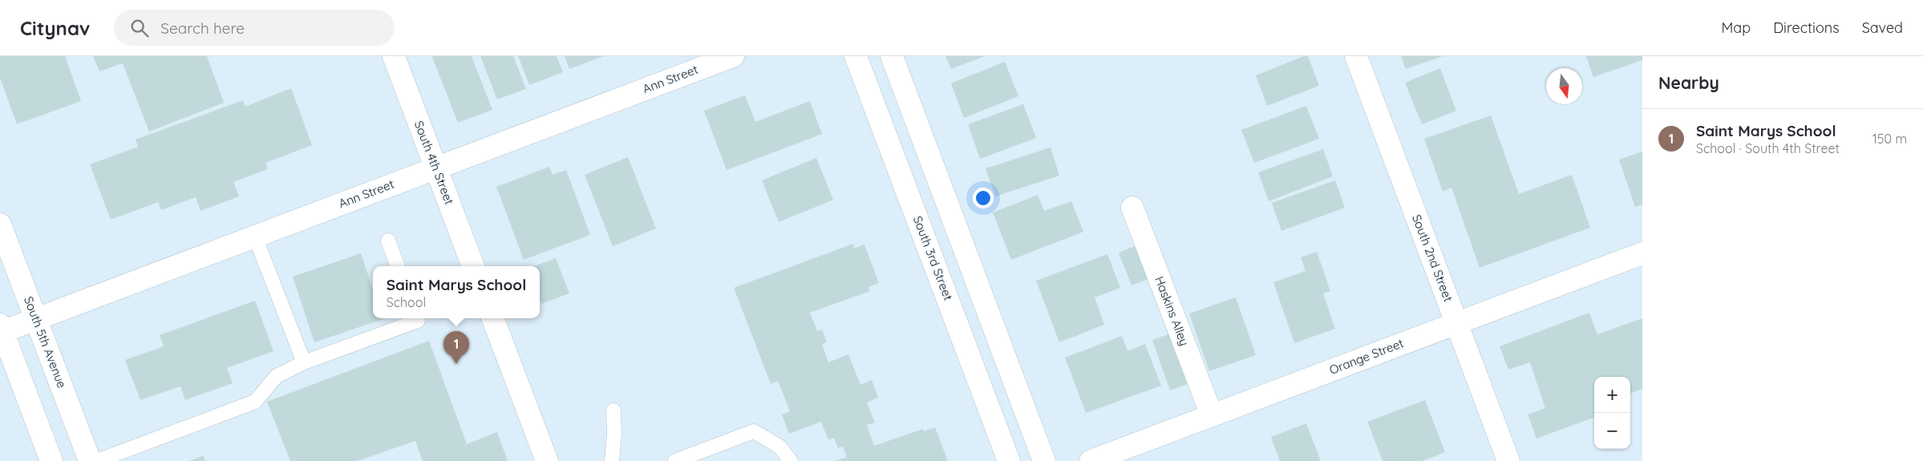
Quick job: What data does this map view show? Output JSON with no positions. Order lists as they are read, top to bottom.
{
  "streets": {
    "street": [
      "Ann Street",
      "South 4th Street",
      "South 3rd Street",
      "South 2nd Street",
      "Haskins Alley",
      "South 5th Avenue",
      "Orange Street"
    ]
  },
  "crossings": [
    ["Ann Street", "South 4th Street"],
    ["Ann Street", "South 5th Avenue"],
    ["South 2nd Street", "Orange Street"],
    ["Haskins Alley", "Orange Street"]
  ],
  "north": "bottom",
  "page": {
    "header": "Citynav",
    "search": "Search here",
    "nav": ["Map", "Directions", "Saved"],
    "heading": "Nearby",
    "list": [
      {
        "mark": "1",
        "name": "Saint Marys School",
        "note": "School · South 4th Street",
        "value": "150 m"
      }
    ],
    "popup": ["Saint Marys School", "School"],
    "pins": "1",
    "map_buttons": ["+", "−"]
  }
}
